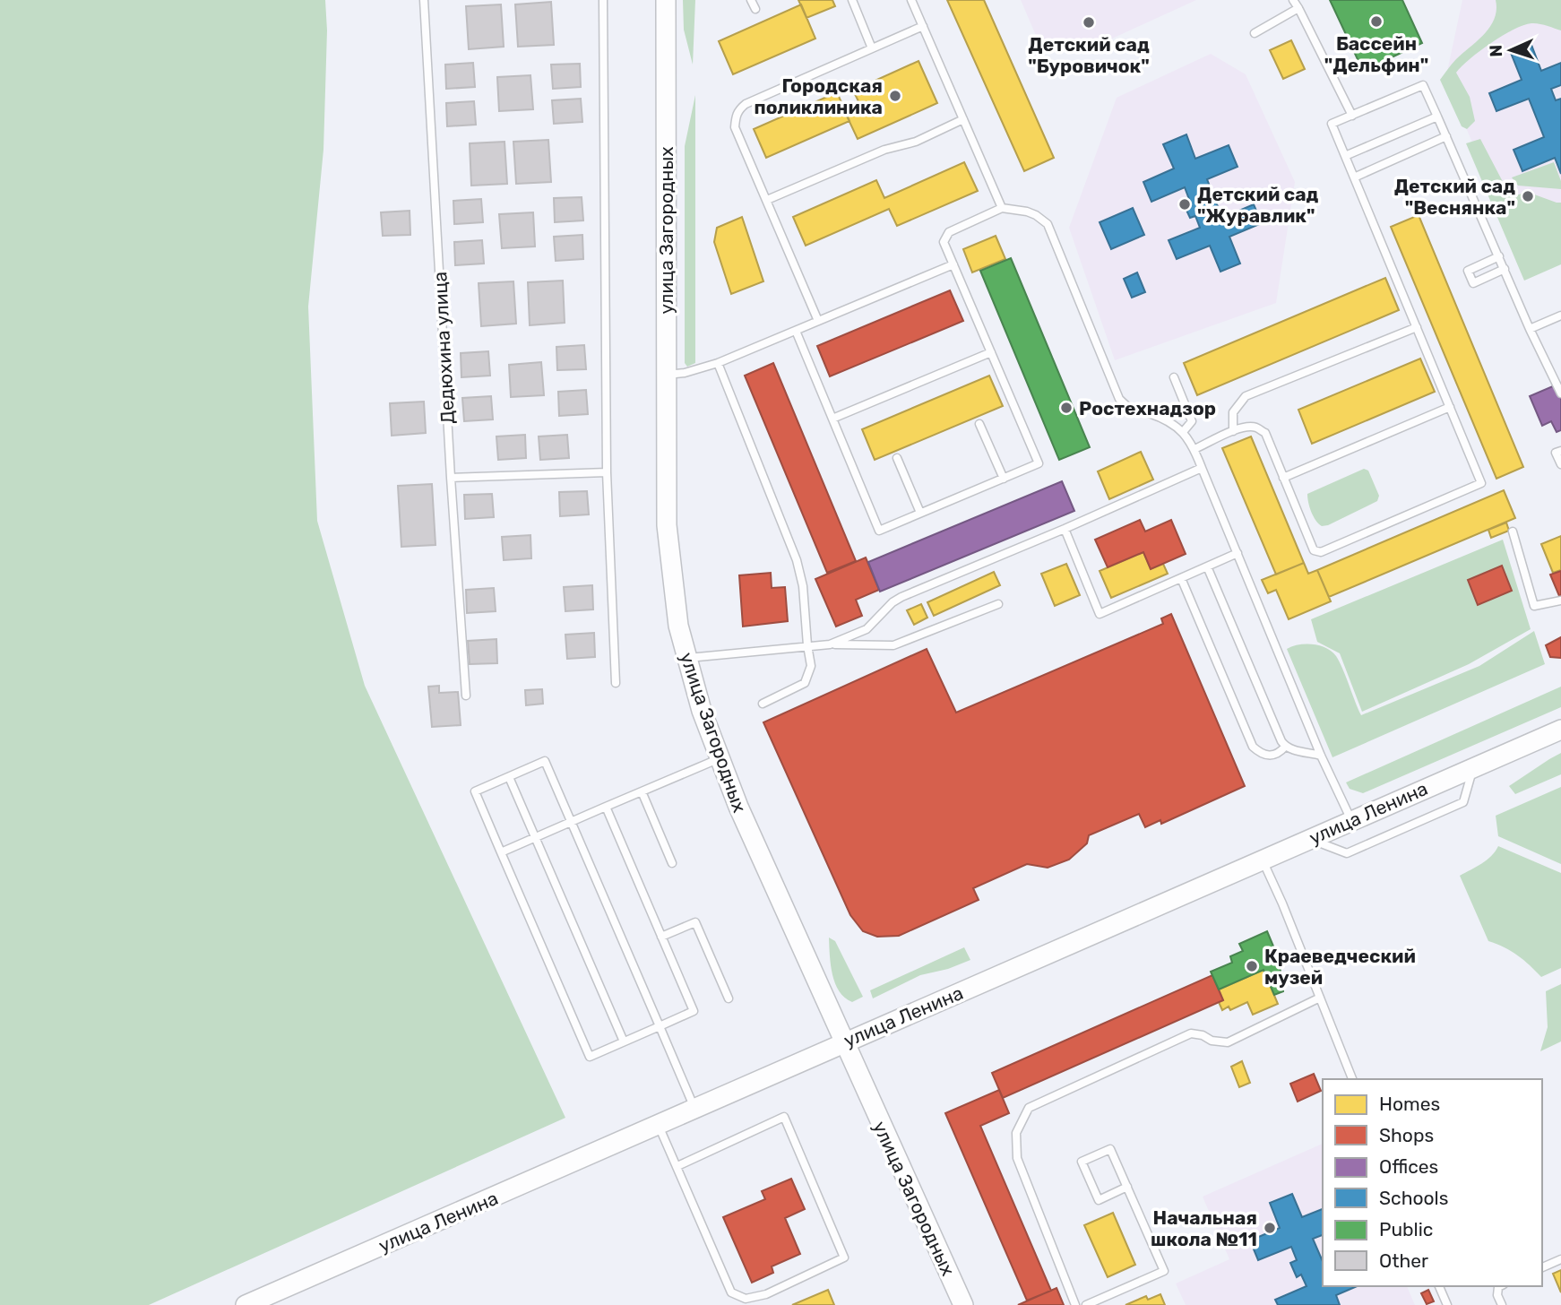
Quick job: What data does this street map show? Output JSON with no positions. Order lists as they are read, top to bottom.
{
  "streets": {
    "main road": ["улица Загородных", "улица Ленина"],
    "lane": ["Дедюхина улица"]
  },
  "crossings": [
    ["улица Загородных", "улица Ленина"]
  ],
  "places": [
    "Бассейн \"Дельфин\"",
    "Детский сад \"Буровичок\"",
    "Городская поликлиника",
    "Детский сад \"Веснянка\"",
    "Детский сад \"Журавлик\"",
    "Ростехнадзор",
    "Краеведческий музей",
    "Начальная школа №11"
  ],
  "legend": [
    "Homes",
    "Shops",
    "Offices",
    "Schools",
    "Public",
    "Other"
  ],
  "north": "left"
}
